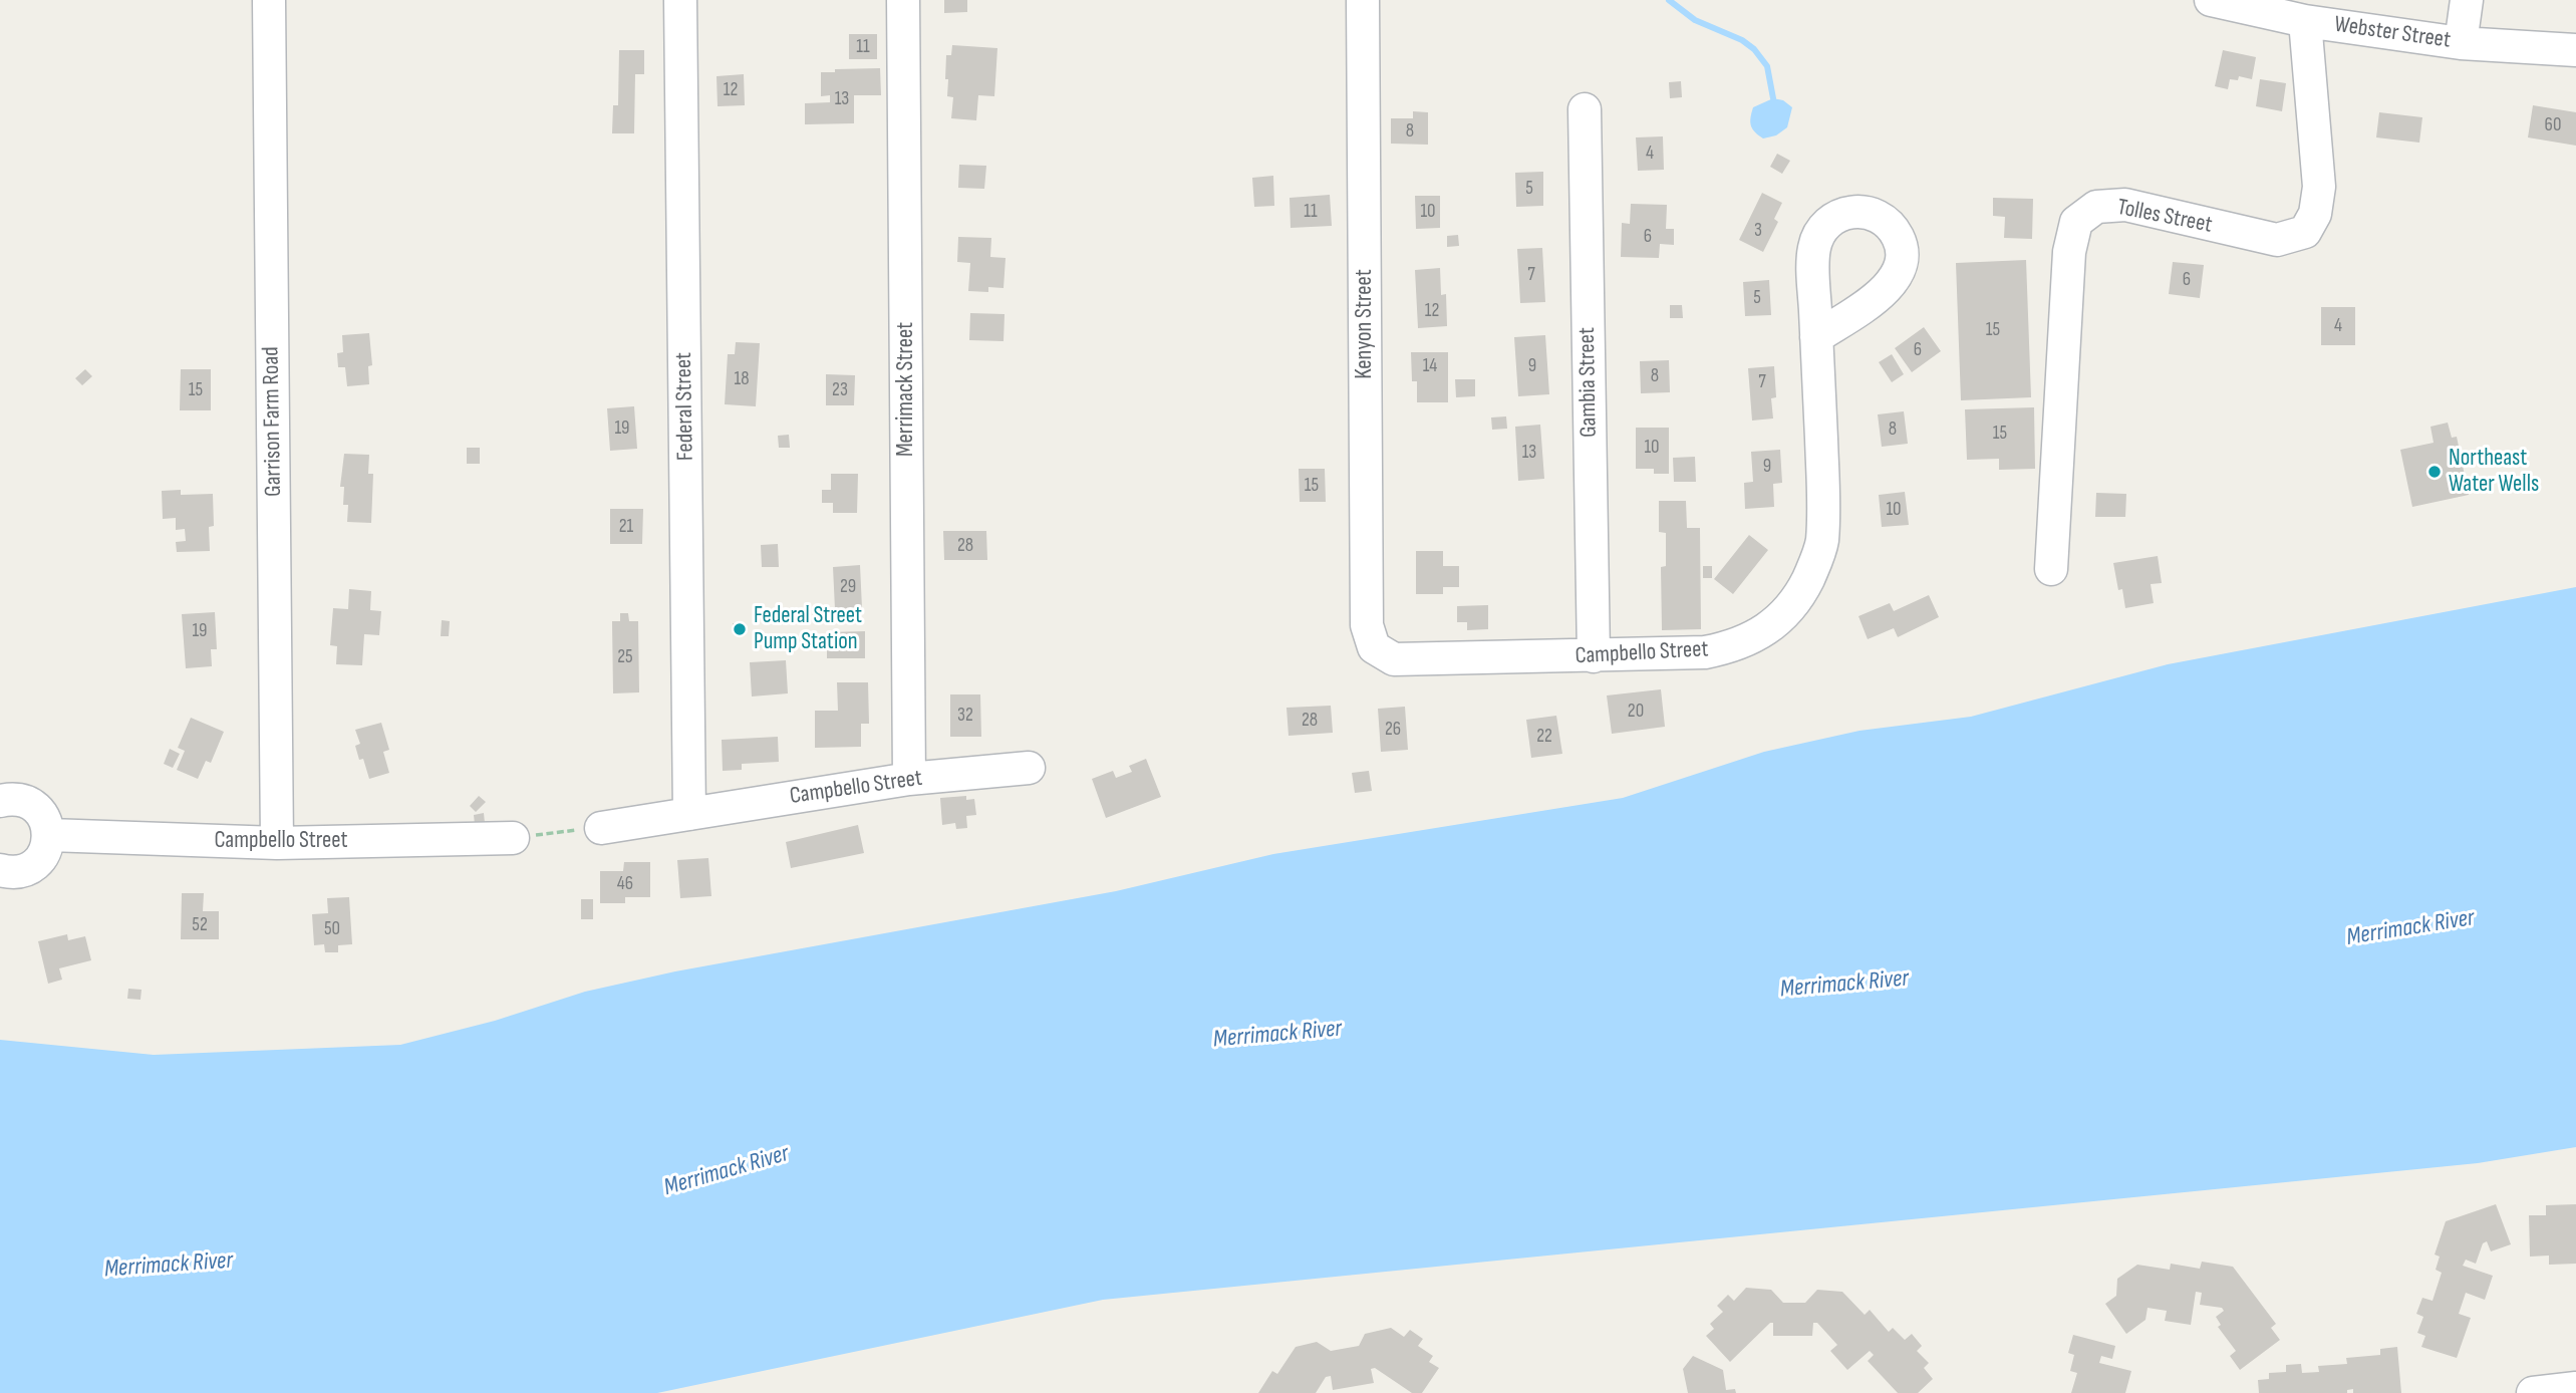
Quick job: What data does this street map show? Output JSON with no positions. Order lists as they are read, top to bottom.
{
  "streets": {
    "street": [
      "Webster Street",
      "Tolles Street",
      "Kenyon Street",
      "Gambia Street",
      "Merrimack Street",
      "Federal Street",
      "Garrison Farm Road",
      "Campbello Street"
    ]
  },
  "crossings": [
    ["Webster Street", "Tolles Street"],
    ["Kenyon Street", "Campbello Street"],
    ["Gambia Street", "Campbello Street"],
    ["Merrimack Street", "Campbello Street"],
    ["Federal Street", "Campbello Street"],
    ["Garrison Farm Road", "Campbello Street"]
  ],
  "water": ["Merrimack River"],
  "places": ["Northeast Water Wells", "Federal Street Pump Station"],
  "house_numbers": [
    "11",
    "12",
    "13",
    "60",
    "8",
    "4",
    "5",
    "11",
    "10",
    "3",
    "6",
    "7",
    "6",
    "5",
    "12",
    "4",
    "15",
    "6",
    "14",
    "9",
    "8",
    "18",
    "7",
    "15",
    "23",
    "19",
    "8",
    "15",
    "10",
    "13",
    "9",
    "15",
    "10",
    "21",
    "28",
    "29",
    "19",
    "25",
    "20",
    "32",
    "28",
    "26",
    "22",
    "46",
    "52",
    "50"
  ]
}
